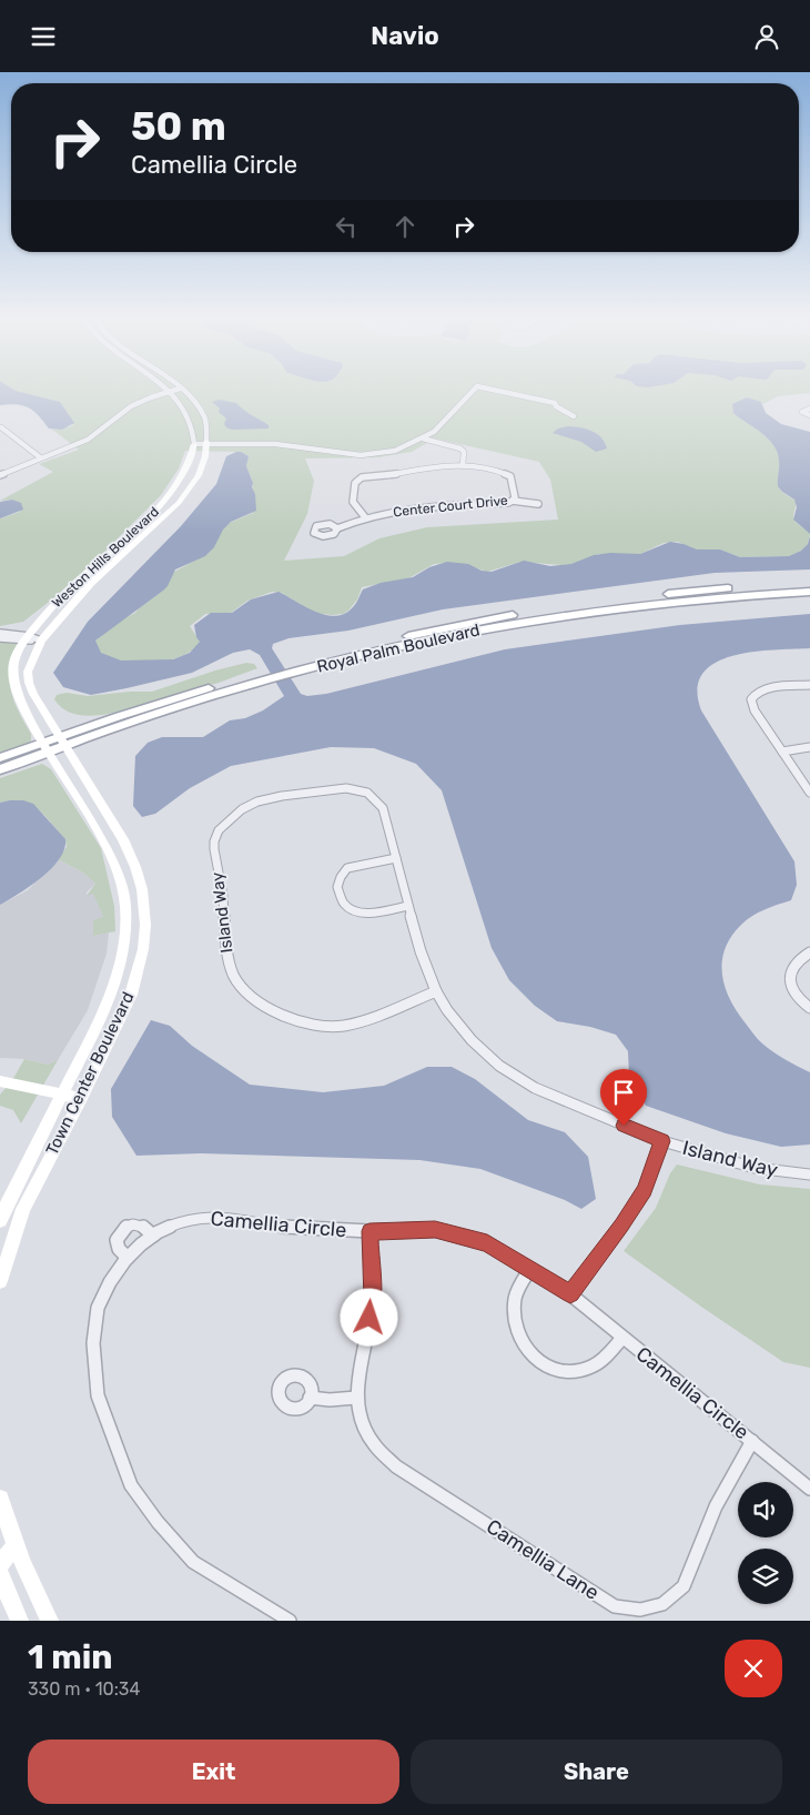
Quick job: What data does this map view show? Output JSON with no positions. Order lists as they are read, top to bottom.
{
  "streets": {
    "main road": ["Royal Palm Boulevard"],
    "street": [
      "Center Court Drive",
      "Weston Hills Boulevard",
      "Island Way",
      "Town Center Boulevard",
      "Camellia Circle",
      "Camellia Lane"
    ]
  },
  "crossings": [
    ["Weston Hills Boulevard", "Royal Palm Boulevard"],
    ["Weston Hills Boulevard", "Town Center Boulevard"],
    ["Royal Palm Boulevard", "Town Center Boulevard"],
    ["Camellia Circle", "Camellia Lane"]
  ],
  "page": {
    "header": "Navio",
    "turn": ["50 m", "Camellia Circle"],
    "heading": ["1 min", "330 m · 10:34"],
    "buttons": ["Exit", "Share"]
  }
}
